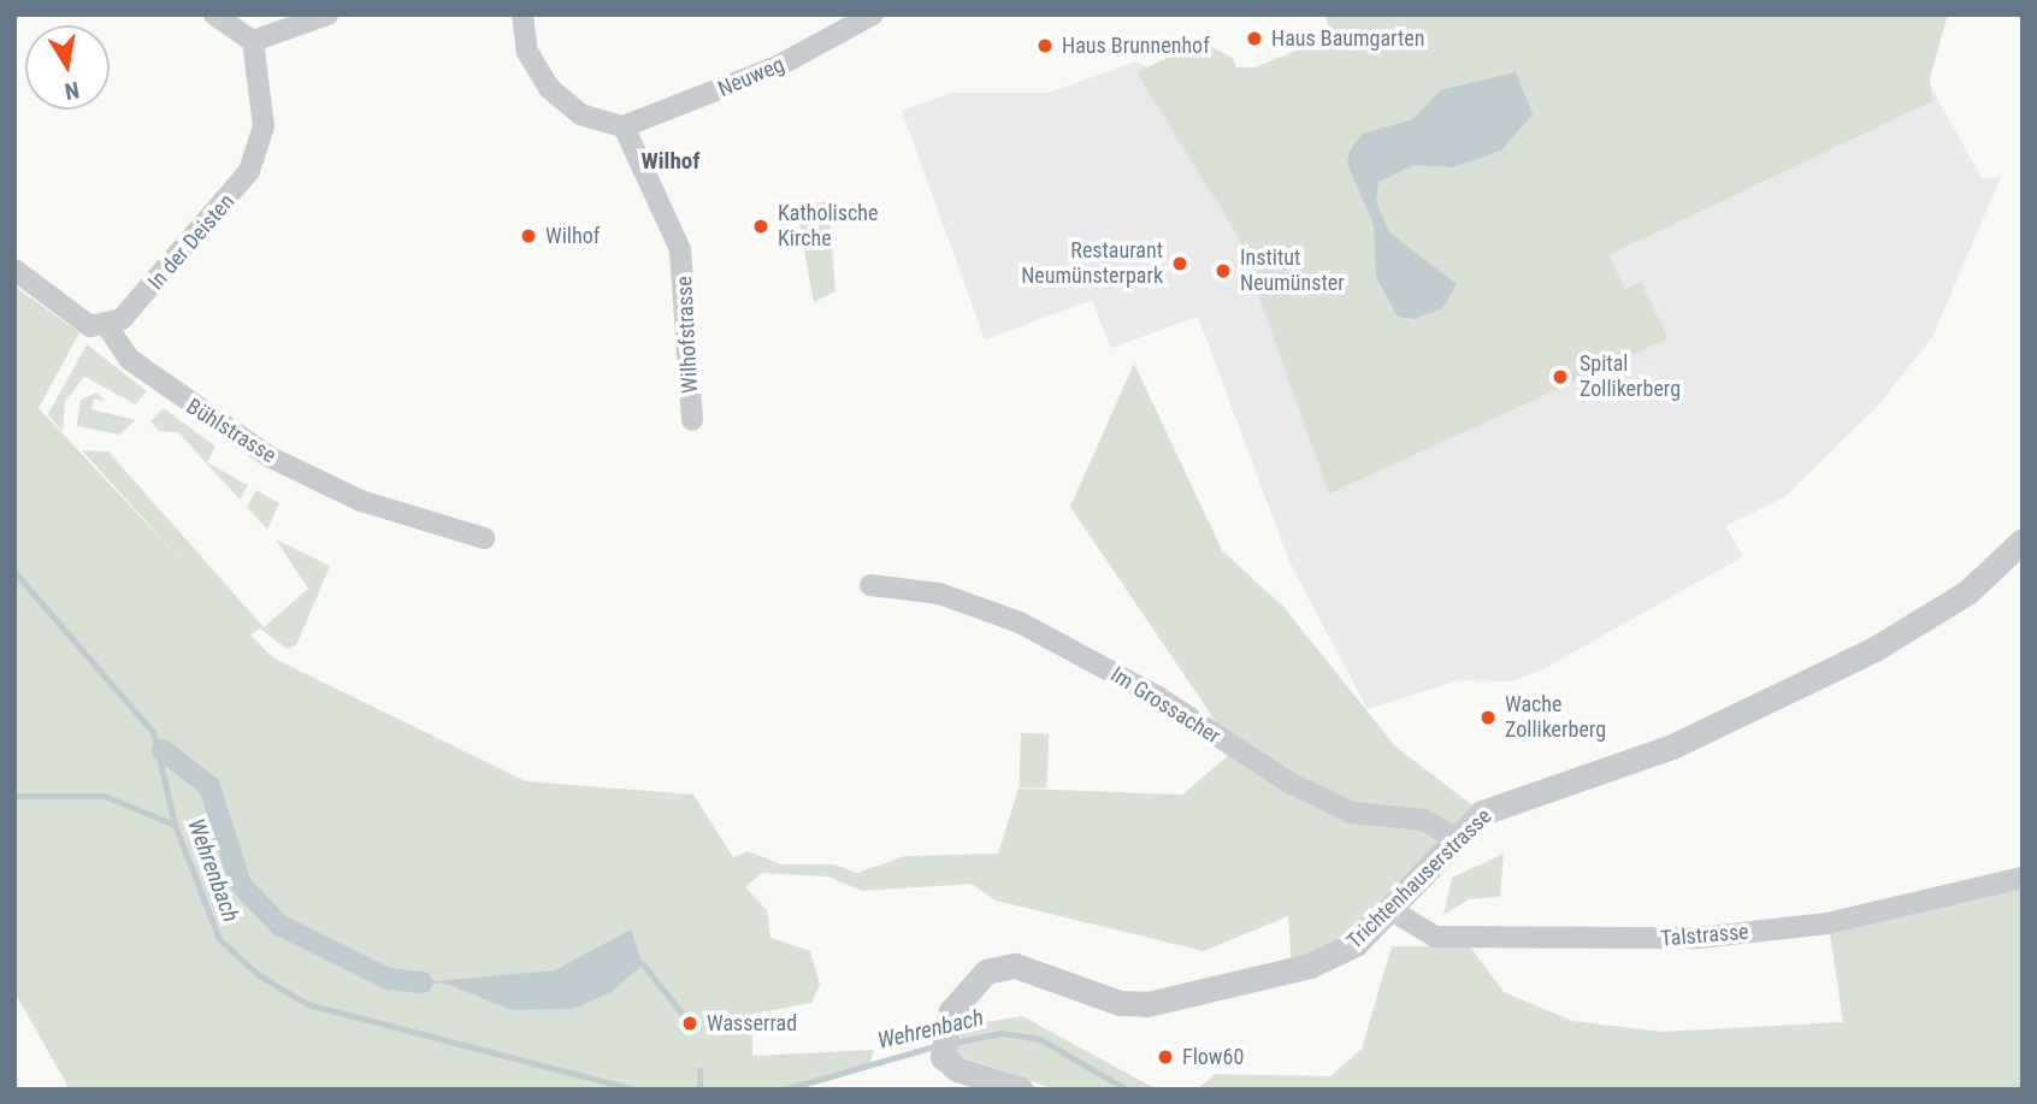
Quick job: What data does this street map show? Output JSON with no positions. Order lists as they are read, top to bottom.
{
  "streets": {
    "street": [
      "Neuweg",
      "In der Deisten",
      "Wilhofstrasse",
      "Bühlstrasse",
      "Im Grossacher",
      "Trichtenhauserstrasse",
      "Talstrasse"
    ]
  },
  "crossings": [
    ["Neuweg", "Wilhofstrasse"],
    ["In der Deisten", "Bühlstrasse"],
    ["Im Grossacher", "Trichtenhauserstrasse"],
    ["Trichtenhauserstrasse", "Talstrasse"]
  ],
  "districts": ["Wilhof"],
  "water": ["Wehrenbach"],
  "places": [
    "Haus Baumgarten",
    "Haus Brunnenhof",
    "Katholische Kirche",
    "Wilhof",
    "Restaurant Neumünsterpark",
    "Institut Neumünster",
    "Spital Zollikerberg",
    "Wache Zollikerberg",
    "Wasserrad",
    "Flow60"
  ],
  "north": "bottom"
}
